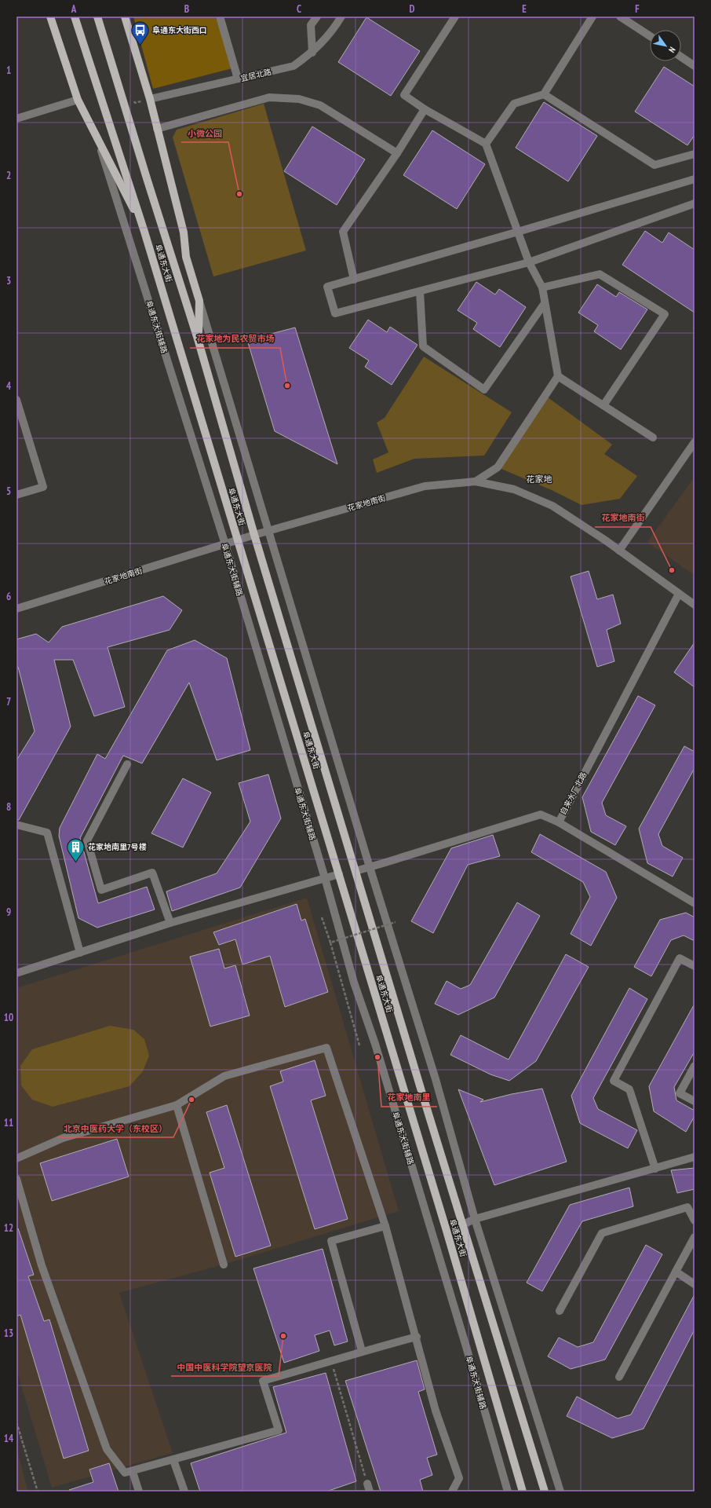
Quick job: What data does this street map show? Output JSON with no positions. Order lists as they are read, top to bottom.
{
  "streets": {
    "main road": ["阜通东大街"],
    "street": [
      "宜居北路",
      "阜通东大街辅路",
      "花家地南街",
      "自来水厂北路"
    ]
  },
  "crossings": [
    ["阜通东大街", "花家地南街"],
    ["阜通东大街", "自来水厂北路"],
    ["阜通东大街辅路", "花家地南街"],
    ["花家地南街", "自来水厂北路"]
  ],
  "districts": ["花家地"],
  "places": {
    "bus stop": ["阜通东大街西口"],
    "other": [
      "小微公园",
      "花家地为民农贸市场",
      "花家地南街",
      "花家地南里",
      "北京中医药大学（东校区）",
      "中国中医科学院望京医院"
    ],
    "building": ["花家地南里7号楼"]
  },
  "north": "bottom right",
  "grid": {
    "columns": [
      "A",
      "B",
      "C",
      "D",
      "E",
      "F"
    ],
    "rows": [
      "1",
      "2",
      "3",
      "4",
      "5",
      "6",
      "7",
      "8",
      "9",
      "10",
      "11",
      "12",
      "13",
      "14"
    ]
  }
}
